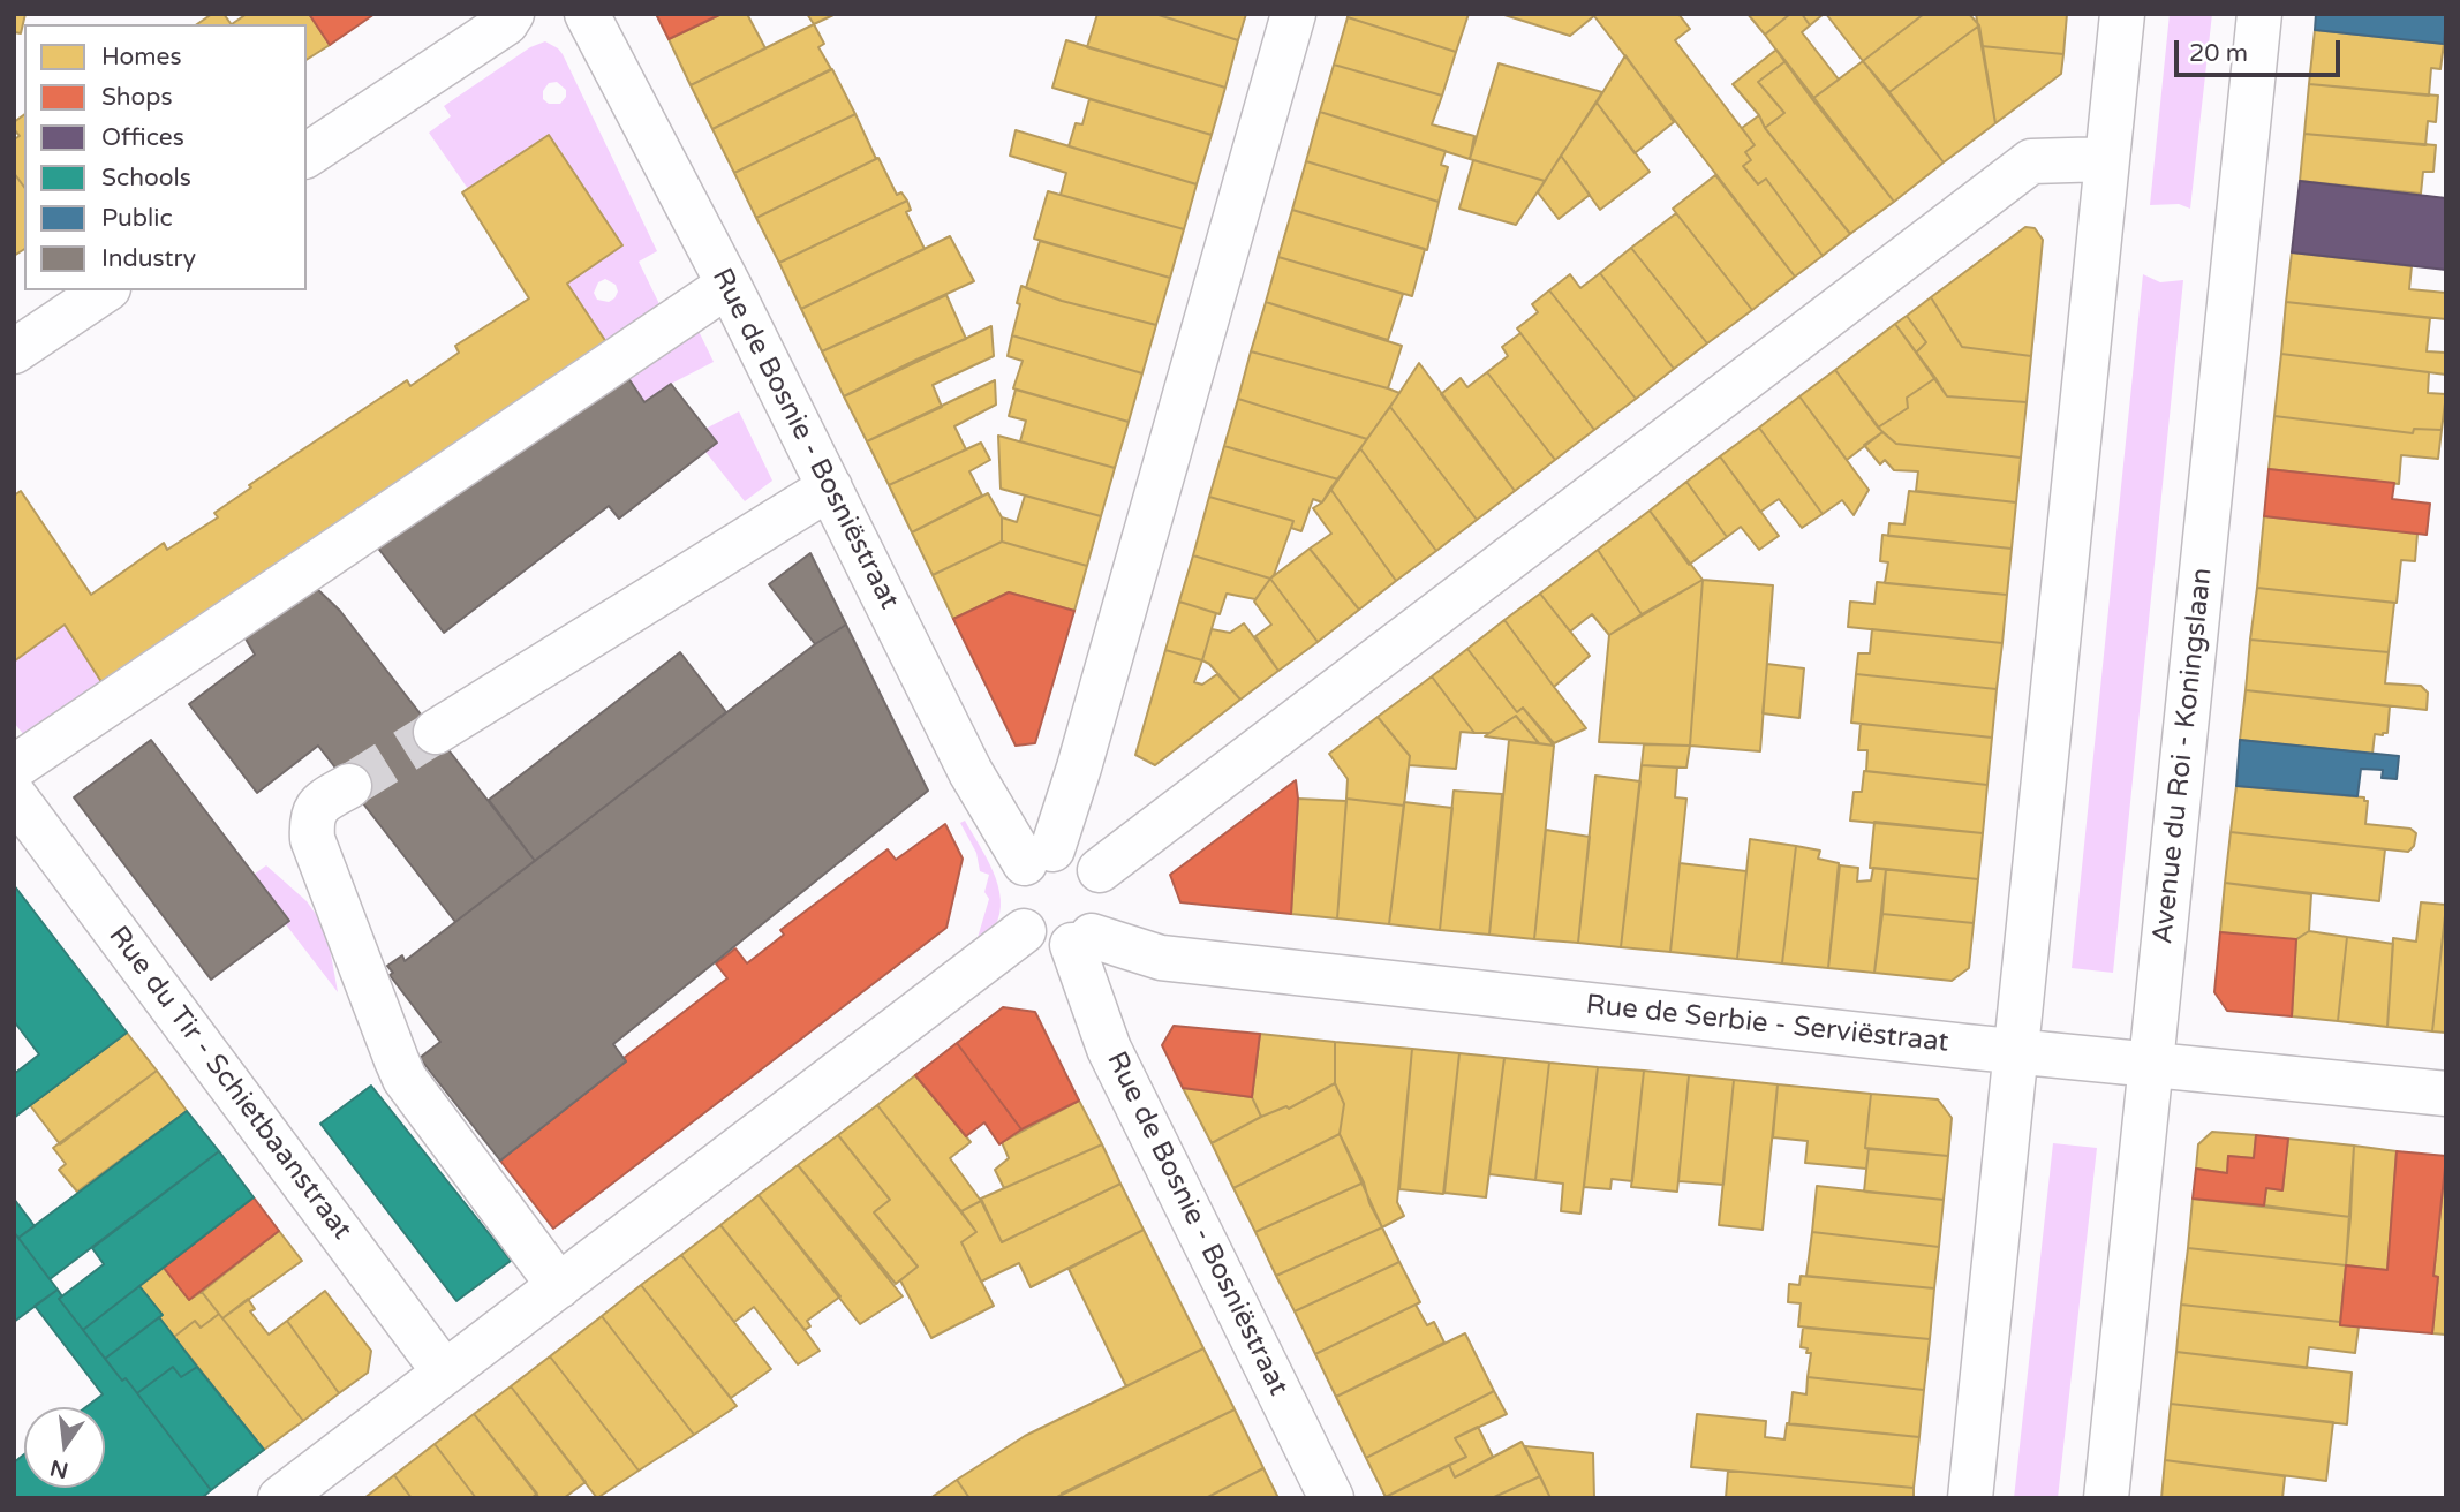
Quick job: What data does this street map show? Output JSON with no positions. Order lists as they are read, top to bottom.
{
  "streets": {
    "street": [
      "Rue de Bosnie - Bosniëstraat",
      "Avenue du Roi - Koningslaan",
      "Rue de Serbie - Serviëstraat",
      "Rue du Tir - Schietbaanstraat"
    ]
  },
  "crossings": [
    ["Rue de Bosnie - Bosniëstraat", "Rue de Serbie - Serviëstraat"],
    ["Avenue du Roi - Koningslaan", "Rue de Serbie - Serviëstraat"]
  ],
  "legend": [
    "Homes",
    "Shops",
    "Offices",
    "Schools",
    "Public",
    "Industry"
  ],
  "scale_bar": "20 m",
  "north": "bottom"
}
